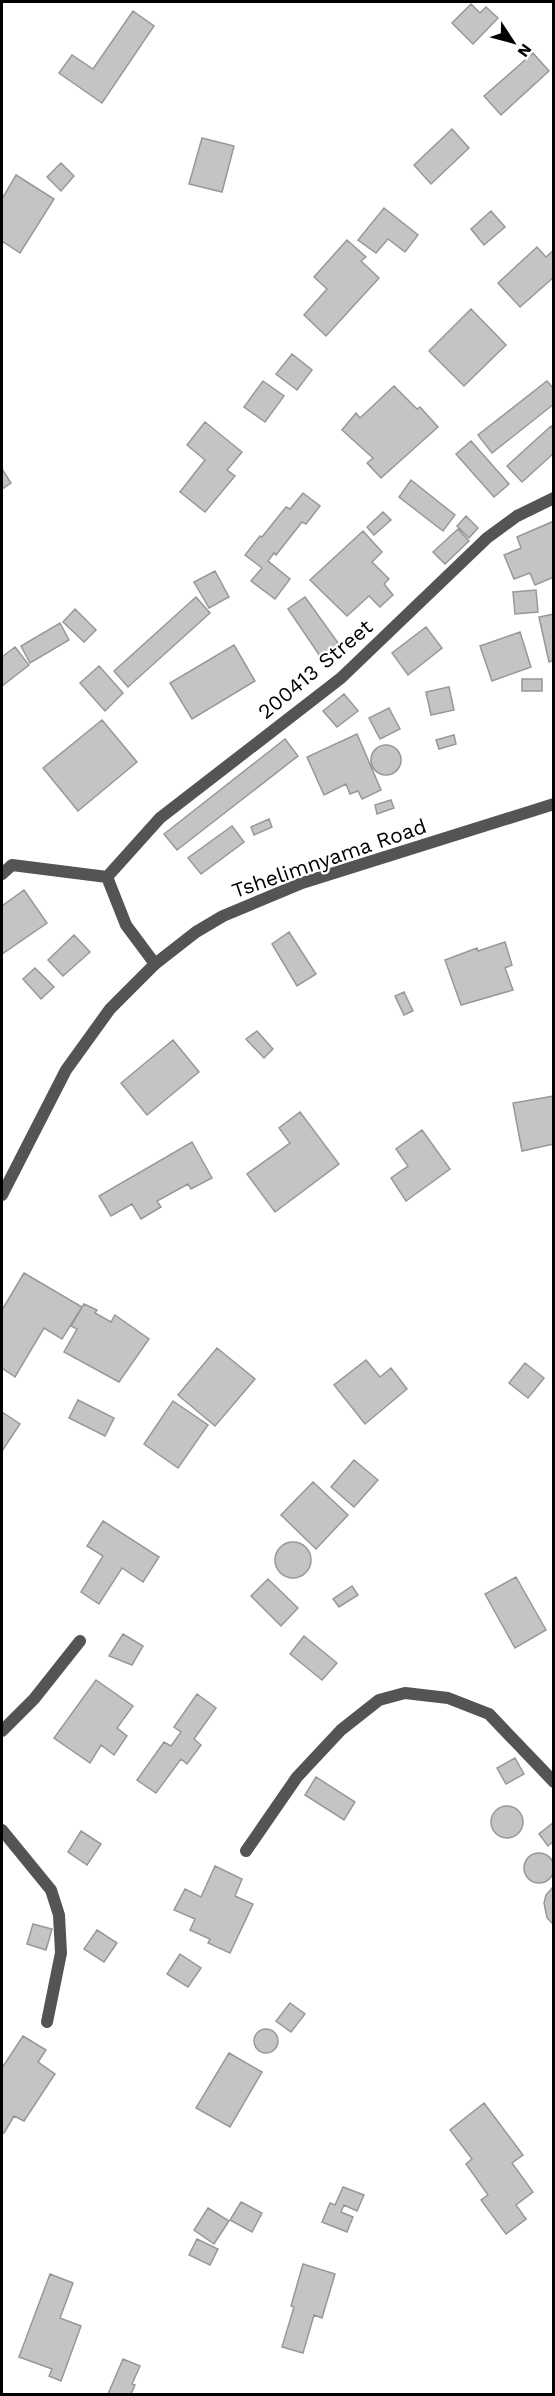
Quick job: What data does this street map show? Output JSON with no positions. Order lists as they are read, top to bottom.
{
  "streets": {
    "street": ["200413 Street", "Tshelimnyama Road"]
  },
  "north": "bottom right"
}
